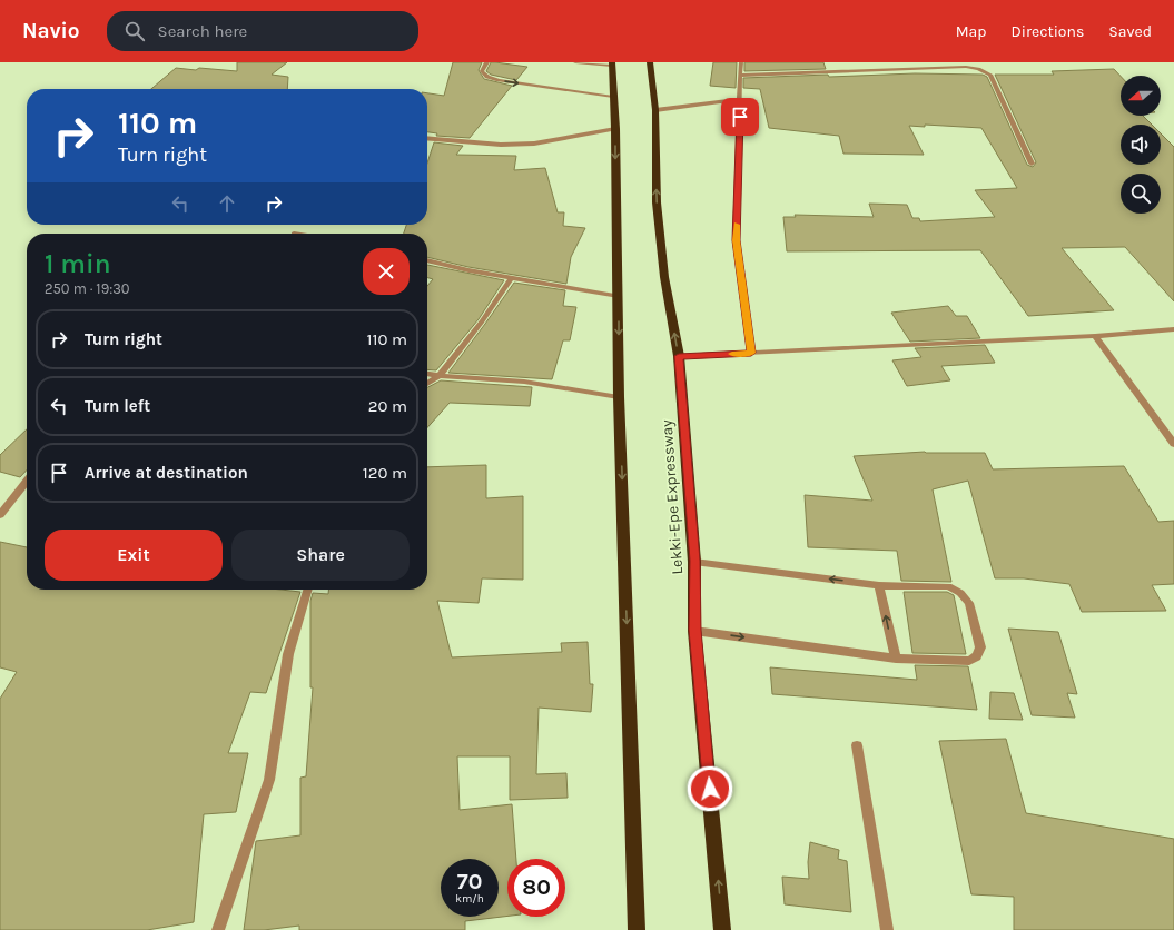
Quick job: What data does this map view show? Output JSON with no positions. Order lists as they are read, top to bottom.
{
  "streets": {
    "highway": ["Lekki-Epe Expressway"]
  },
  "north": "left",
  "page": {
    "header": "Navio",
    "search": "Search here",
    "nav": ["Map", "Directions", "Saved"],
    "turn": ["110 m", "Turn right"],
    "heading": ["1 min", "250 m · 19:30"],
    "list": [
      {
        "name": "Turn right",
        "value": "110 m"
      },
      {
        "name": "Turn left",
        "value": "20 m"
      },
      {
        "name": "Arrive at destination",
        "value": "120 m"
      }
    ],
    "buttons": ["Exit", "Share"],
    "speed": "70 km/h",
    "limit": "80"
  }
}
